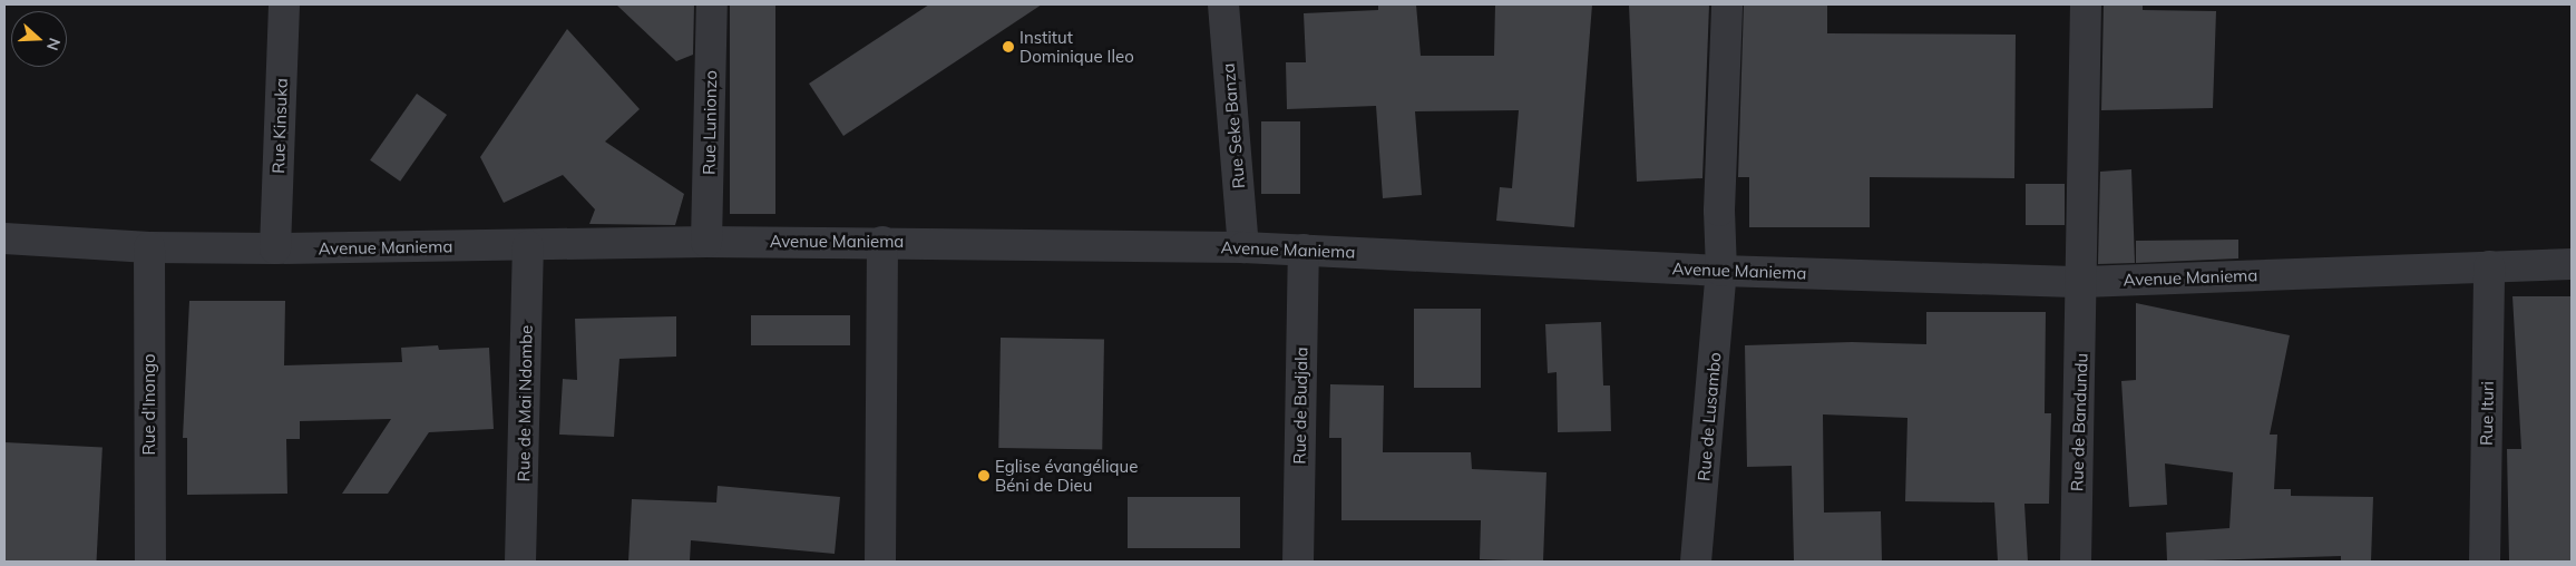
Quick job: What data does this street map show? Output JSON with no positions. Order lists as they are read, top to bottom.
{
  "streets": {
    "street": [
      "Rue Lunionzo",
      "Rue Kinsuka",
      "Rue Seke Banza",
      "Avenue Maniema",
      "Rue de Mai Ndombe",
      "Rue d'Inongo",
      "Rue de Budjala",
      "Rue Ituri",
      "Rue de Lusambo",
      "Rue de Bandundu"
    ]
  },
  "crossings": [
    ["Rue Lunionzo", "Avenue Maniema"],
    ["Rue Kinsuka", "Avenue Maniema"],
    ["Rue Seke Banza", "Avenue Maniema"],
    ["Avenue Maniema", "Rue de Mai Ndombe"],
    ["Avenue Maniema", "Rue d'Inongo"],
    ["Avenue Maniema", "Rue de Budjala"],
    ["Avenue Maniema", "Rue Ituri"],
    ["Avenue Maniema", "Rue de Lusambo"],
    ["Avenue Maniema", "Rue de Bandundu"]
  ],
  "places": ["Institut Dominique Ileo", "Eglise évangélique Béni de Dieu"],
  "north": "right"
}
